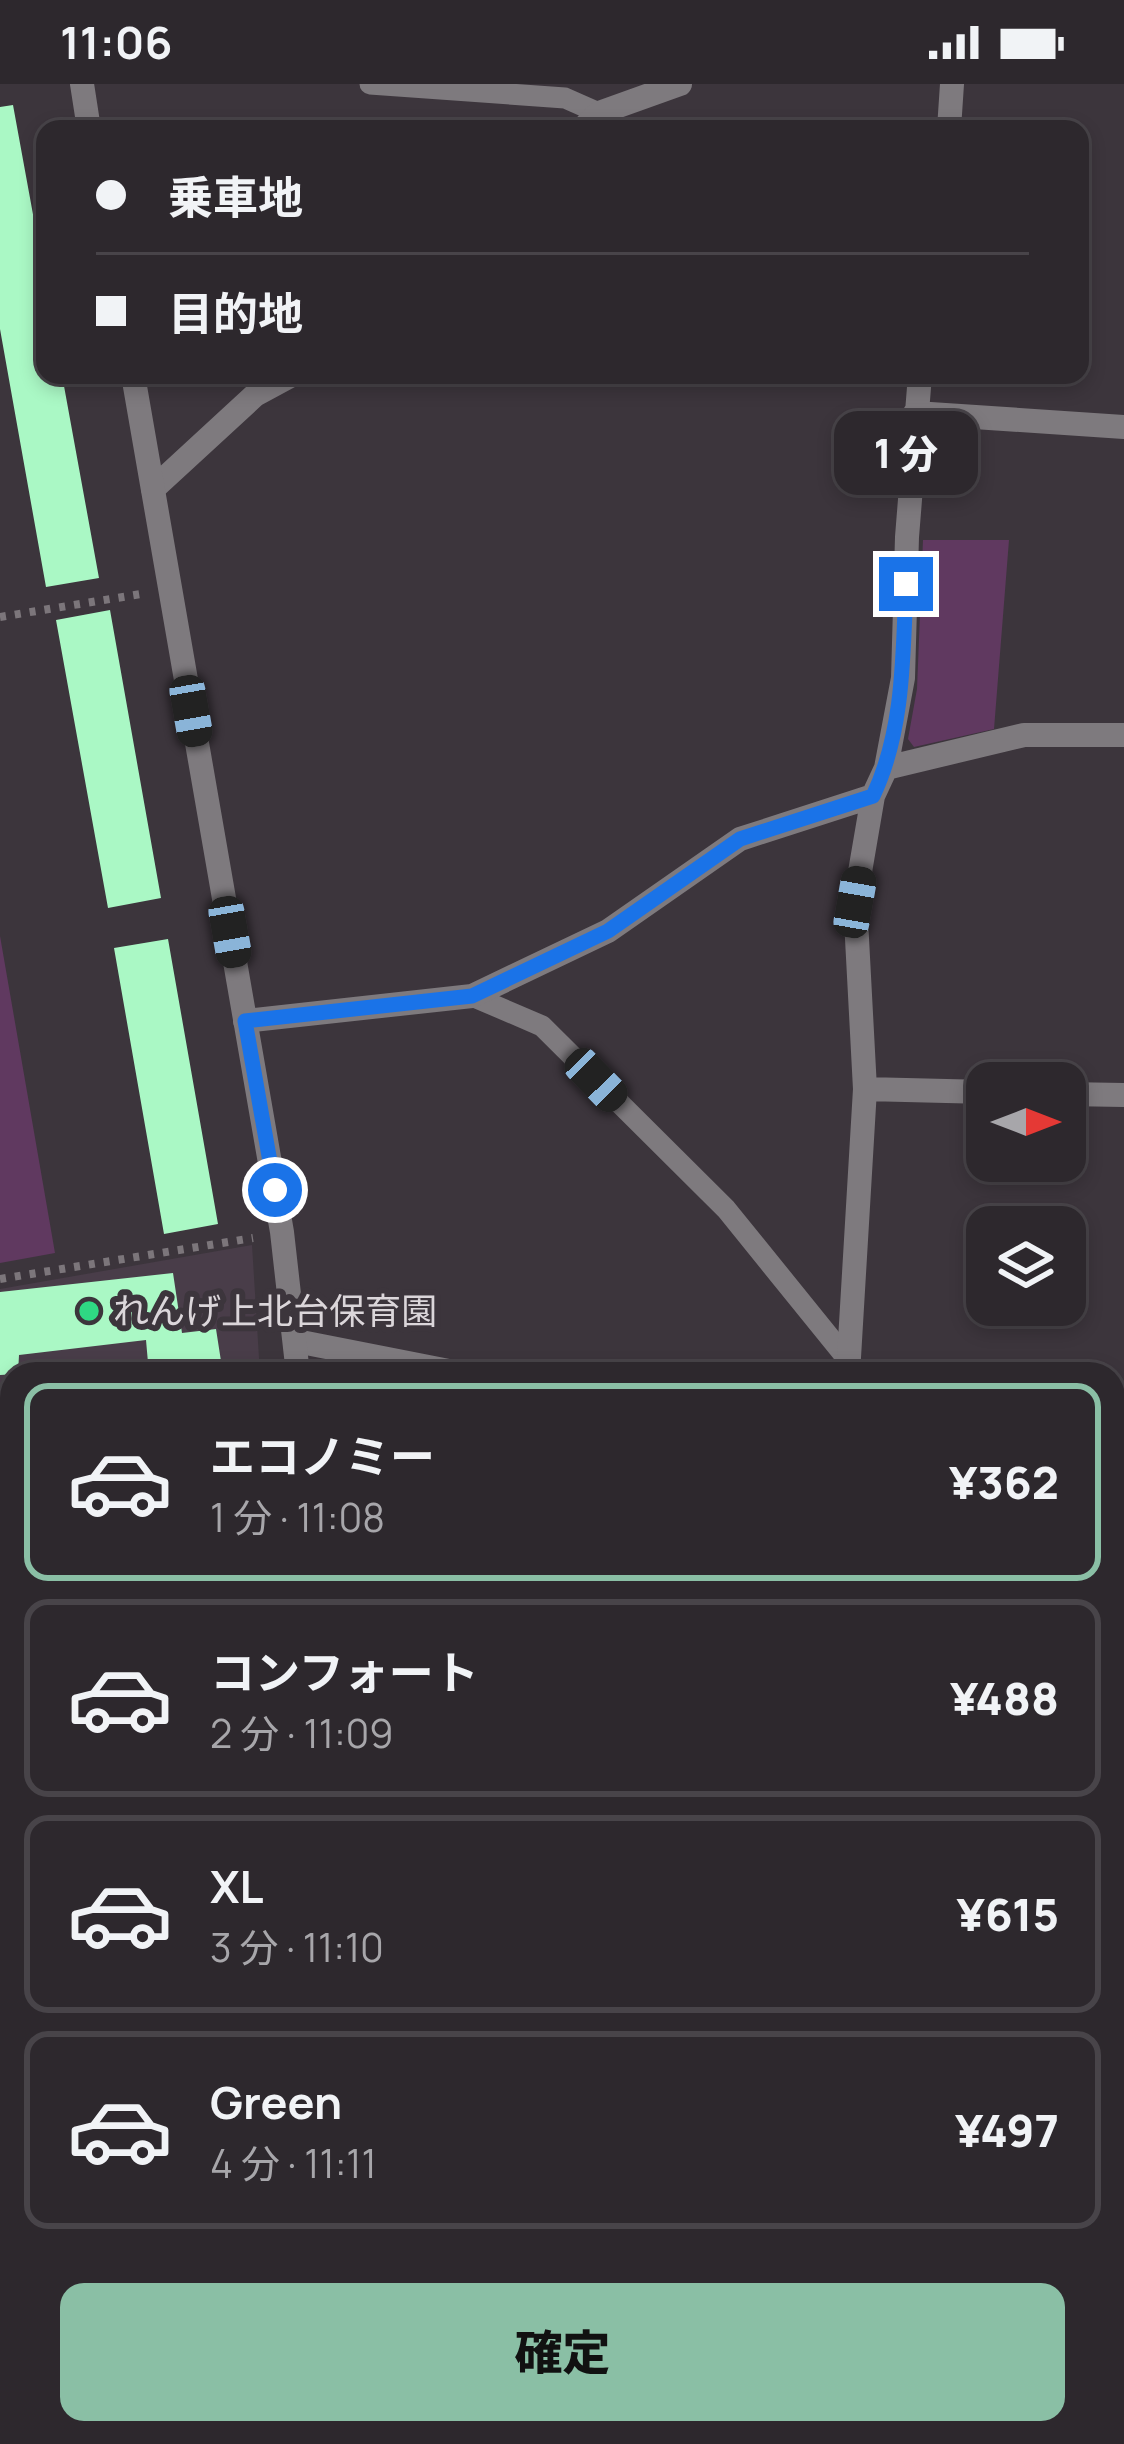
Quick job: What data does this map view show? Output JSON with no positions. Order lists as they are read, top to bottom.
{
  "places": ["れんげ上北台保育園"],
  "north": "right",
  "page": {
    "status": "11:06",
    "banner": ["乗車地", "目的地"],
    "bubble": "1 分",
    "list": [
      {
        "name": "エコノミー",
        "note": "1 分 · 11:08",
        "value": "¥362"
      },
      {
        "name": "コンフォート",
        "note": "2 分 · 11:09",
        "value": "¥488"
      },
      {
        "name": "XL",
        "note": "3 分 · 11:10",
        "value": "¥615"
      },
      {
        "name": "Green",
        "note": "4 分 · 11:11",
        "value": "¥497"
      }
    ],
    "buttons": "確定"
  }
}
